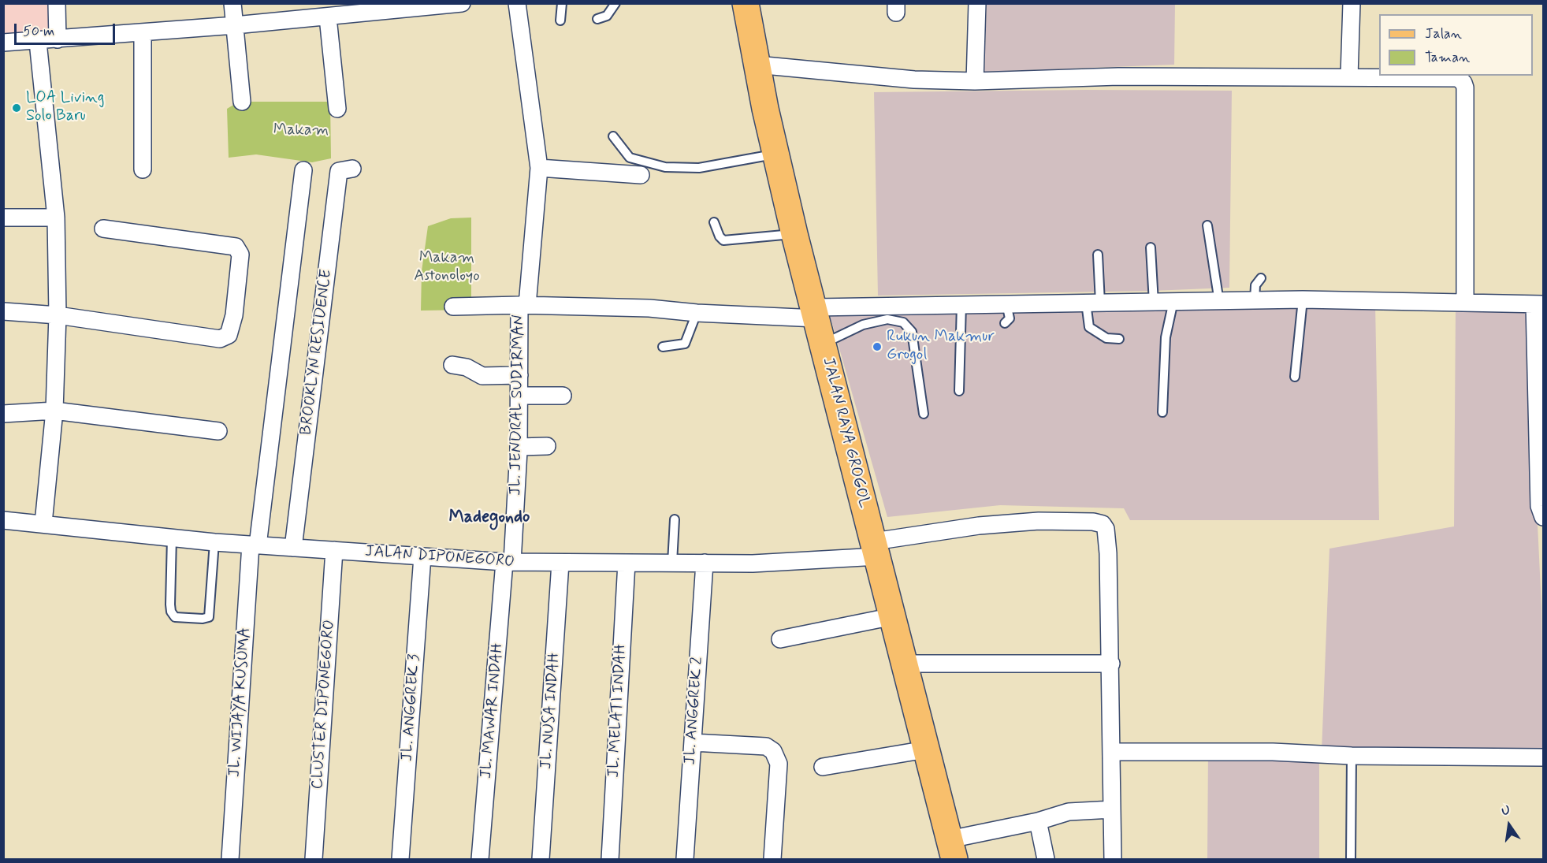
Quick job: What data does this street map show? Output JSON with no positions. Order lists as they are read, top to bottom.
{
  "streets": {
    "main road": ["JALAN RAYA GROGOL"],
    "street": [
      "BROOKLYN RESIDENCE",
      "JL. JENDRAL SUDIRMAN",
      "JALAN DIPONEGORO",
      "JL. WIJAYA KUSUMA",
      "CLUSTER DIPONEGORO",
      "JL. ANGGREK 3",
      "JL. MAWAR INDAH",
      "JL. NUSA INDAH",
      "JL. MELATI INDAH",
      "JL. ANGGREK 2"
    ]
  },
  "crossings": [
    ["BROOKLYN RESIDENCE", "JALAN DIPONEGORO"],
    ["JL. JENDRAL SUDIRMAN", "JALAN DIPONEGORO"],
    ["JL. JENDRAL SUDIRMAN", "JL. MAWAR INDAH"],
    ["JALAN RAYA GROGOL", "JALAN DIPONEGORO"],
    ["JALAN DIPONEGORO", "JL. WIJAYA KUSUMA"],
    ["JALAN DIPONEGORO", "CLUSTER DIPONEGORO"],
    ["JALAN DIPONEGORO", "JL. ANGGREK 3"],
    ["JALAN DIPONEGORO", "JL. MAWAR INDAH"],
    ["JALAN DIPONEGORO", "JL. NUSA INDAH"],
    ["JALAN DIPONEGORO", "JL. MELATI INDAH"],
    ["JALAN DIPONEGORO", "JL. ANGGREK 2"]
  ],
  "districts": ["Madegondo"],
  "parks": ["Makam", "Makam Astonoloyo"],
  "places": ["LOA Living Solo Baru", "Rukun Makmur Grogol"],
  "legend": ["Jalan", "Taman"],
  "scale_bar": "50 m",
  "north": "top"
}
